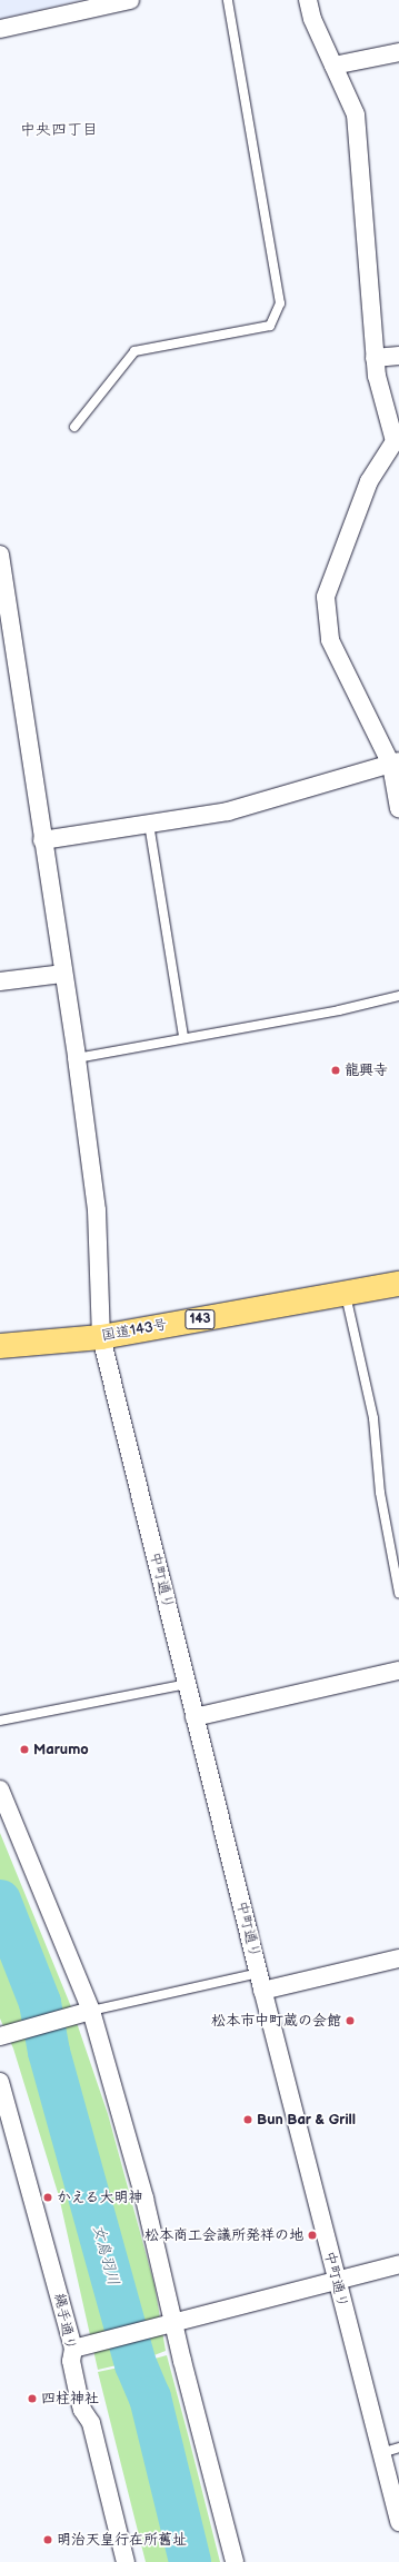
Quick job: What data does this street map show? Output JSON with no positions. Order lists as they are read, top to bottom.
{
  "streets": {
    "highway": ["143", "国道143号"],
    "street": ["中町通り", "縄手通り"]
  },
  "crossings": [
    ["国道143号", "中町通り"]
  ],
  "districts": ["中央四丁目"],
  "water": ["女鳥羽川"],
  "places": [
    "龍興寺",
    "Marumo",
    "松本市中町蔵の会館",
    "Bun Bar & Grill",
    "かえる大明神",
    "松本商工会議所発祥の地",
    "四柱神社",
    "明治天皇行在所舊址"
  ]
}
